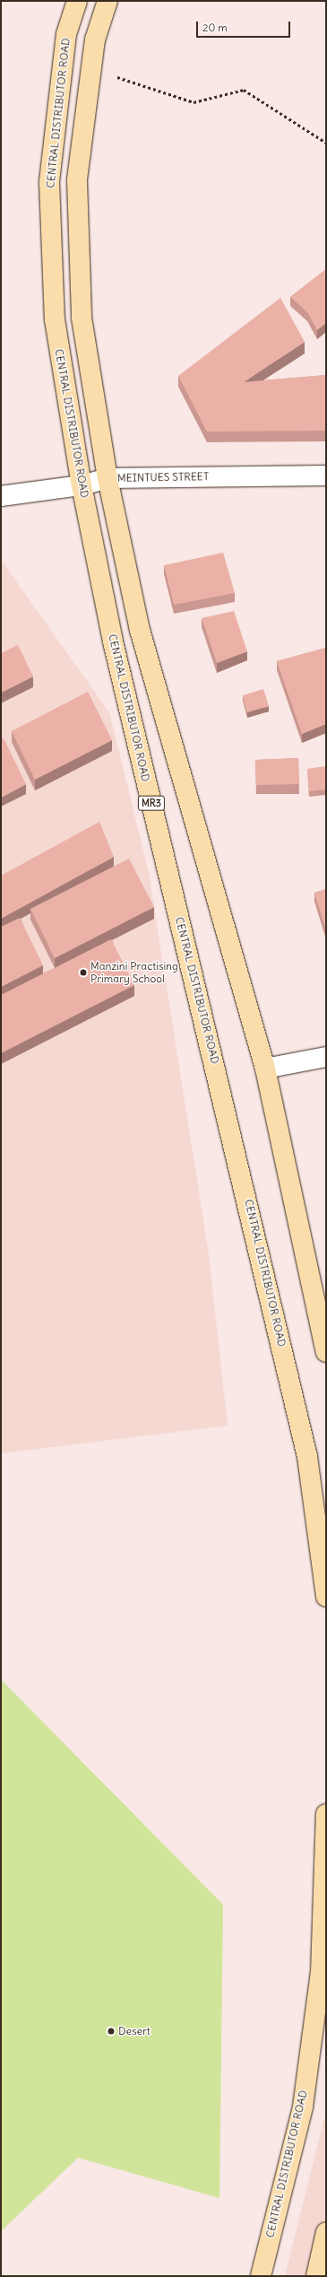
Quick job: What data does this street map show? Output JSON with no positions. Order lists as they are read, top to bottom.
{
  "streets": {
    "highway": ["CENTRAL DISTRIBUTOR ROAD", "MR3"],
    "street": ["MEINTUES STREET"]
  },
  "crossings": [
    ["CENTRAL DISTRIBUTOR ROAD", "MEINTUES STREET"]
  ],
  "places": ["Manzini Practising Primary School", "Desert"],
  "scale_bar": "20 m"
}
